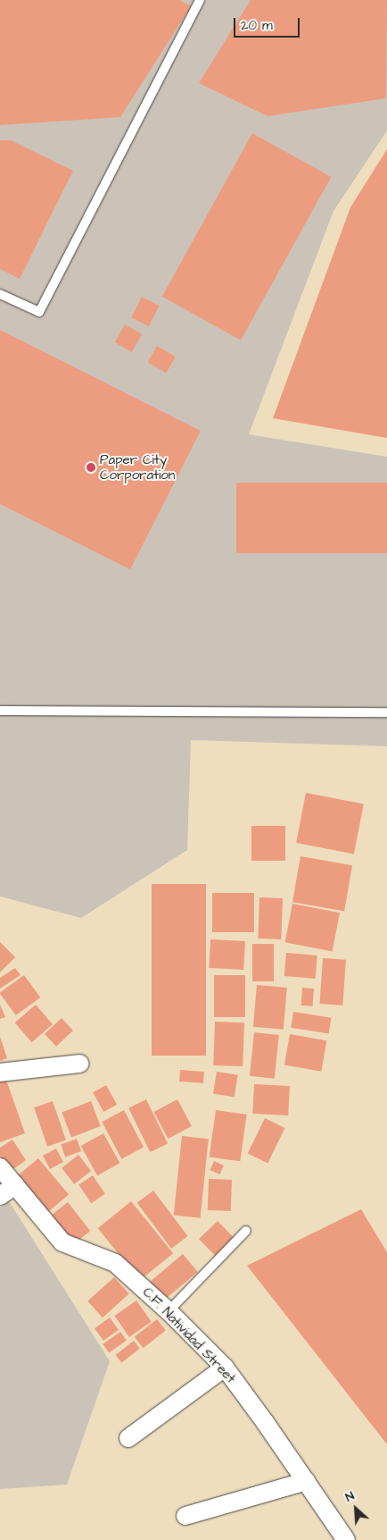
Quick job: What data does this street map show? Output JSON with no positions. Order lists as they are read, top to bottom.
{
  "streets": {
    "street": ["C.F. Natividad Street"]
  },
  "places": ["Paper City Corporation"],
  "scale_bar": "20 m",
  "north": "top left"
}
